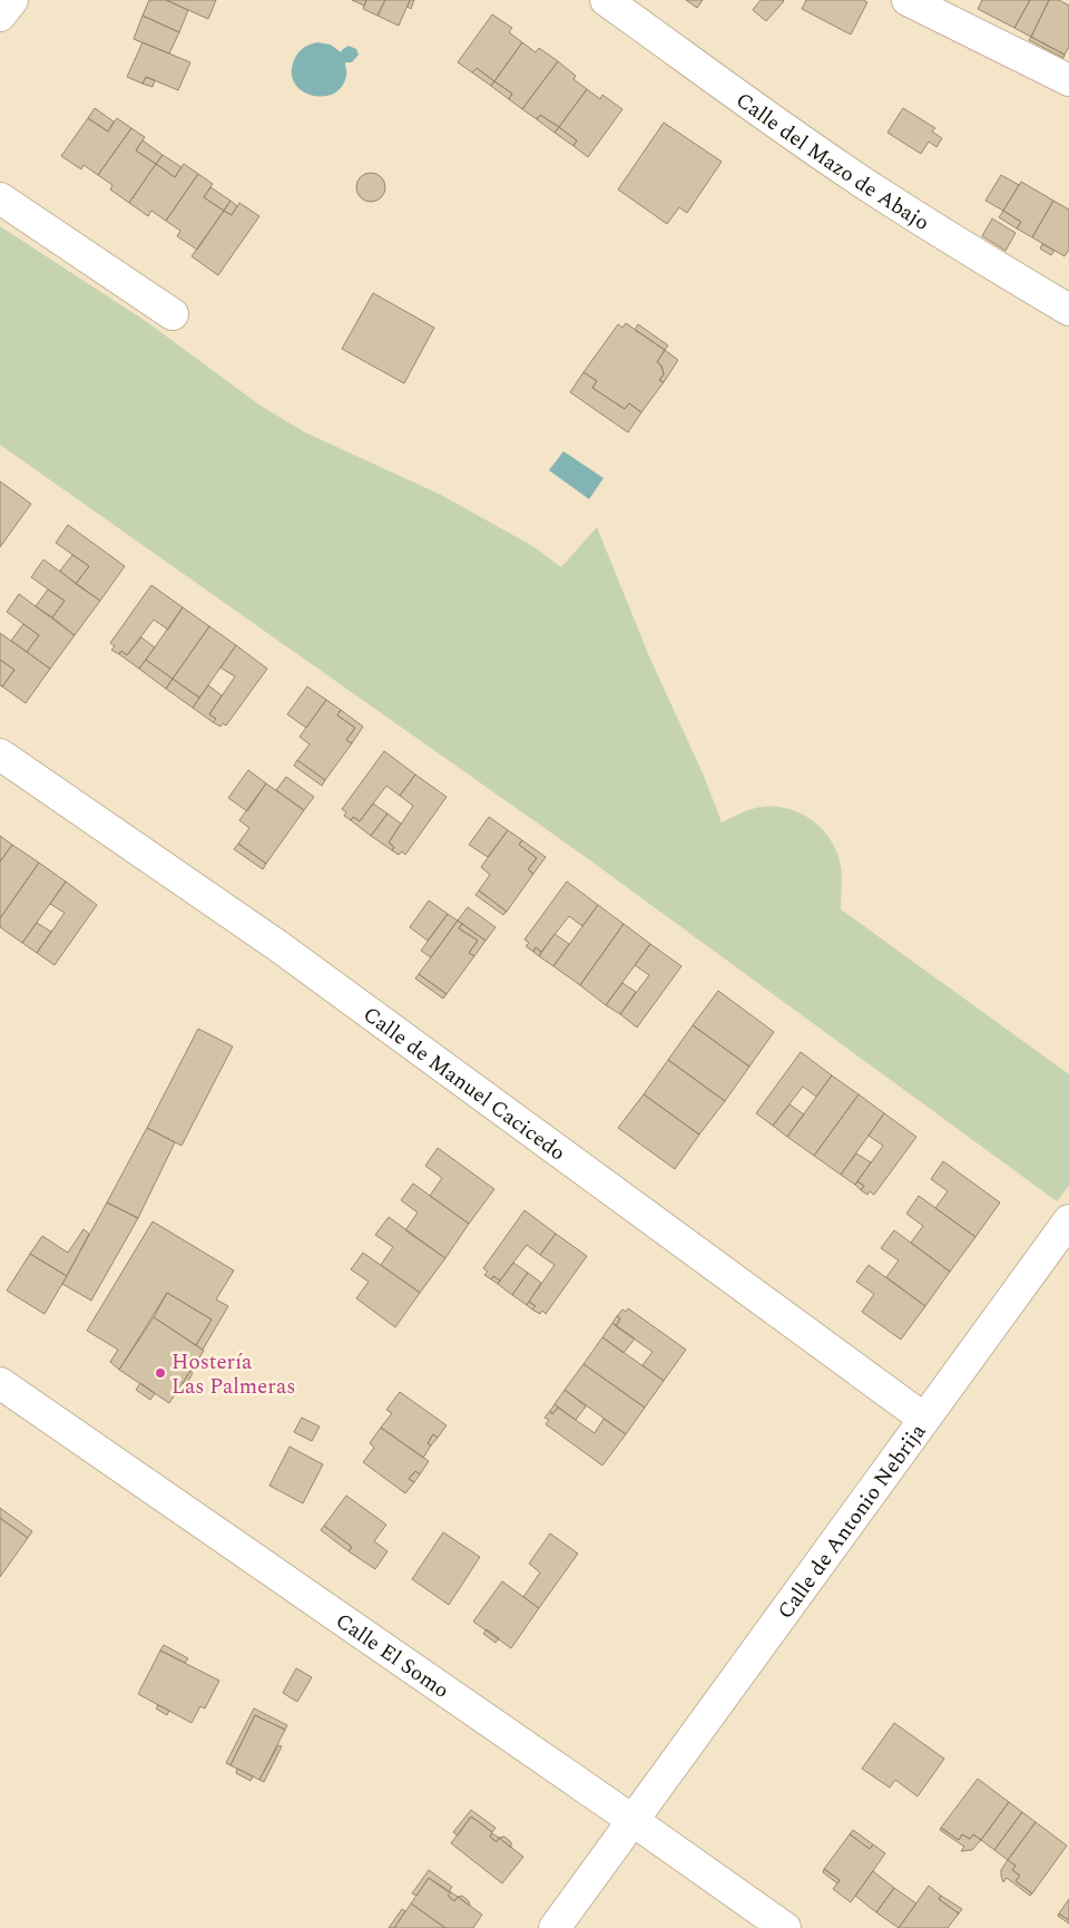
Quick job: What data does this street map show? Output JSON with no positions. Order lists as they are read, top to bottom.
{
  "streets": {
    "street": [
      "Calle del Mazo de Abajo",
      "Calle de Manuel Cacicedo",
      "Calle de Antonio Nebrija",
      "Calle El Somo"
    ]
  },
  "crossings": [
    ["Calle de Manuel Cacicedo", "Calle de Antonio Nebrija"],
    ["Calle de Antonio Nebrija", "Calle El Somo"]
  ],
  "places": ["Hostería Las Palmeras"]
}
